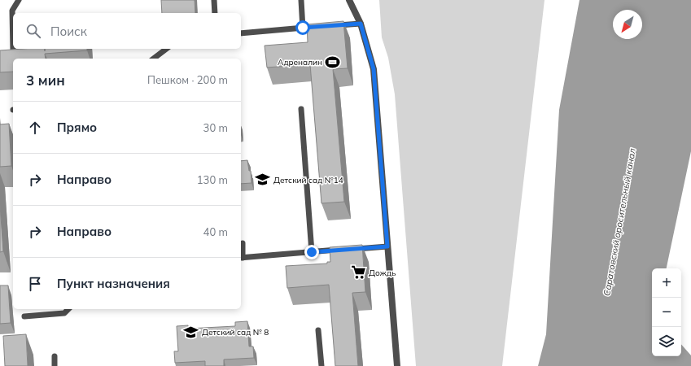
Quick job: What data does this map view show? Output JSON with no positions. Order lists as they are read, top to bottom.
{
  "water": ["Саратовский оросительный канал"],
  "places": {
    "sports": ["Адреналин"],
    "school or university": ["Детский сад №14", "Детский сад № 8"],
    "supermarket": ["Дождь"]
  },
  "north": "bottom left",
  "page": {
    "search": "Поиск",
    "heading": ["3 мин", "Пешком · 200 m"],
    "list": [
      ["Прямо", "30 m"],
      ["Направо", "130 m"],
      ["Направо", "40 m"],
      "Пункт назначения"
    ],
    "map_buttons": ["+", "−"]
  }
}
